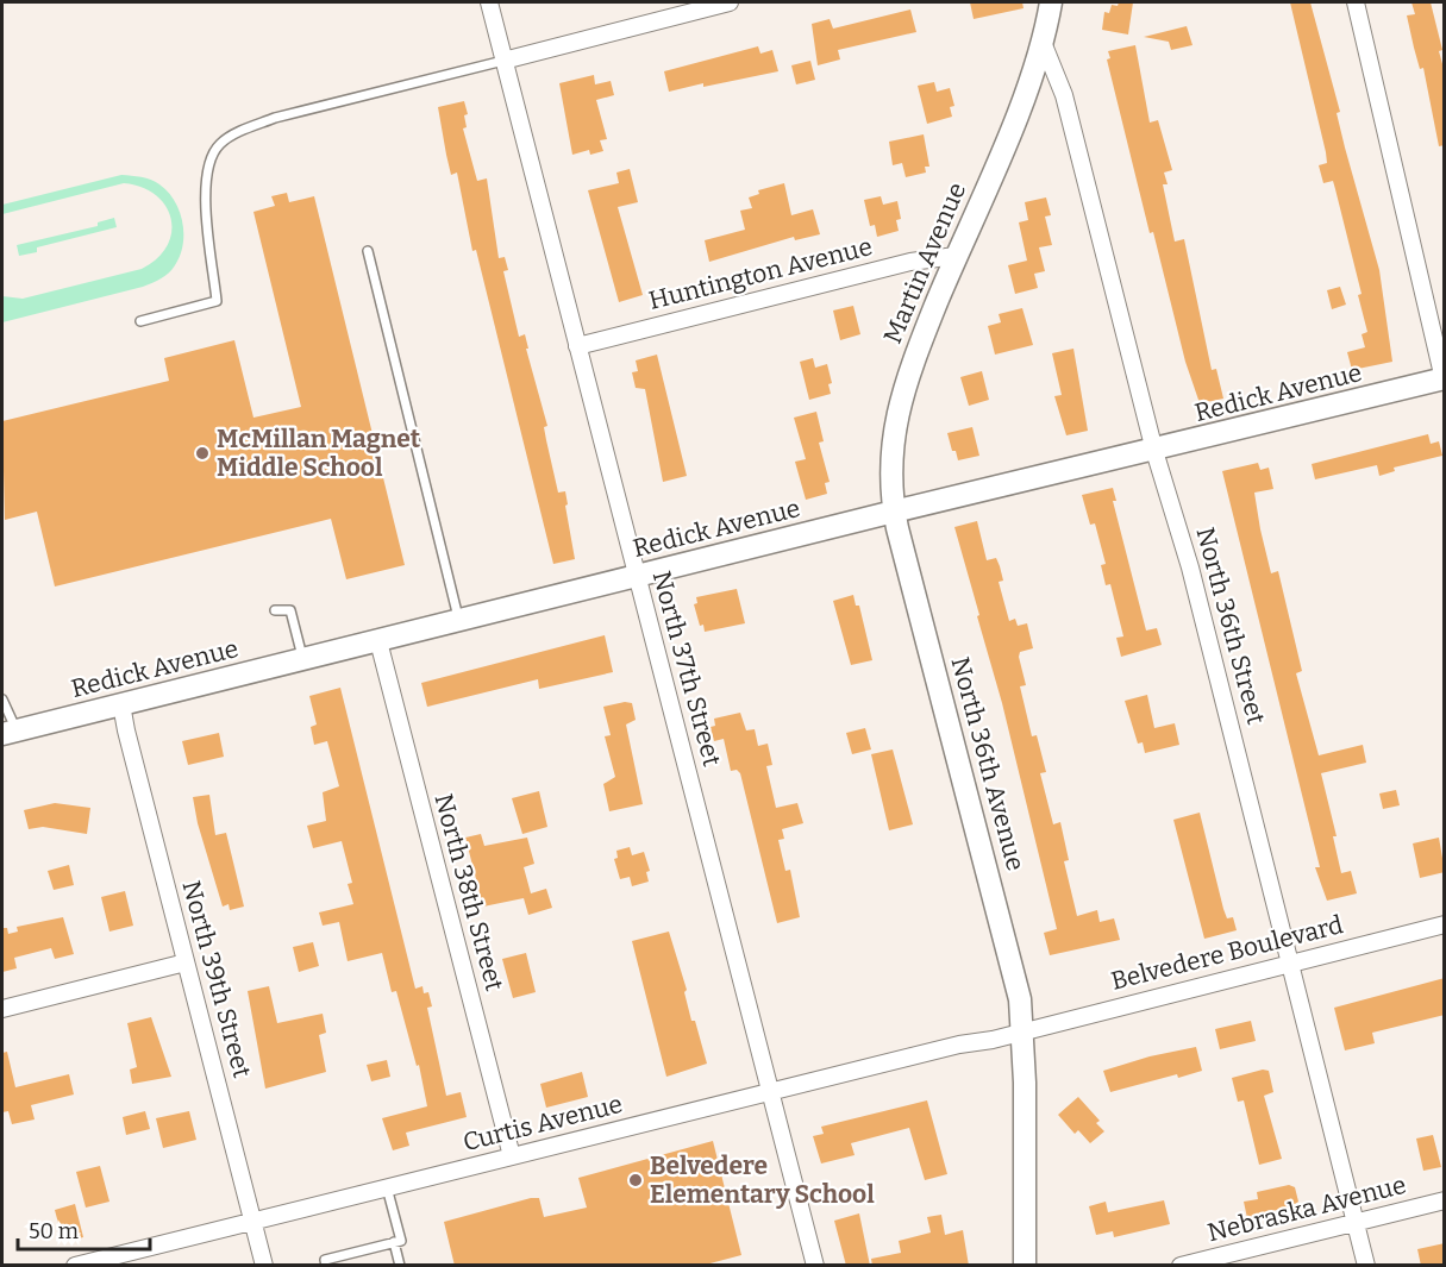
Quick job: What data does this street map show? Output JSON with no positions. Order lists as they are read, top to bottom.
{
  "streets": {
    "street": [
      "Martin Avenue",
      "Huntington Avenue",
      "Redick Avenue",
      "North 36th Street",
      "North 37th Street",
      "North 36th Avenue",
      "North 38th Street",
      "Belvedere Boulevard",
      "North 39th Street",
      "Curtis Avenue",
      "Nebraska Avenue"
    ]
  },
  "crossings": [
    ["Martin Avenue", "Huntington Avenue"],
    ["Martin Avenue", "Redick Avenue"],
    ["Martin Avenue", "North 36th Street"],
    ["Martin Avenue", "North 36th Avenue"],
    ["Huntington Avenue", "North 37th Street"],
    ["Redick Avenue", "North 36th Street"],
    ["Redick Avenue", "North 37th Street"],
    ["Redick Avenue", "North 36th Avenue"],
    ["Redick Avenue", "North 38th Street"],
    ["Redick Avenue", "North 39th Street"],
    ["North 36th Street", "Belvedere Boulevard"],
    ["North 36th Street", "Nebraska Avenue"],
    ["North 37th Street", "Curtis Avenue"],
    ["North 36th Avenue", "Belvedere Boulevard"],
    ["North 36th Avenue", "Curtis Avenue"],
    ["North 38th Street", "Curtis Avenue"],
    ["Belvedere Boulevard", "Curtis Avenue"],
    ["North 39th Street", "Curtis Avenue"]
  ],
  "places": ["McMillan Magnet Middle School", "Belvedere Elementary School"],
  "scale_bar": "50 m"
}
